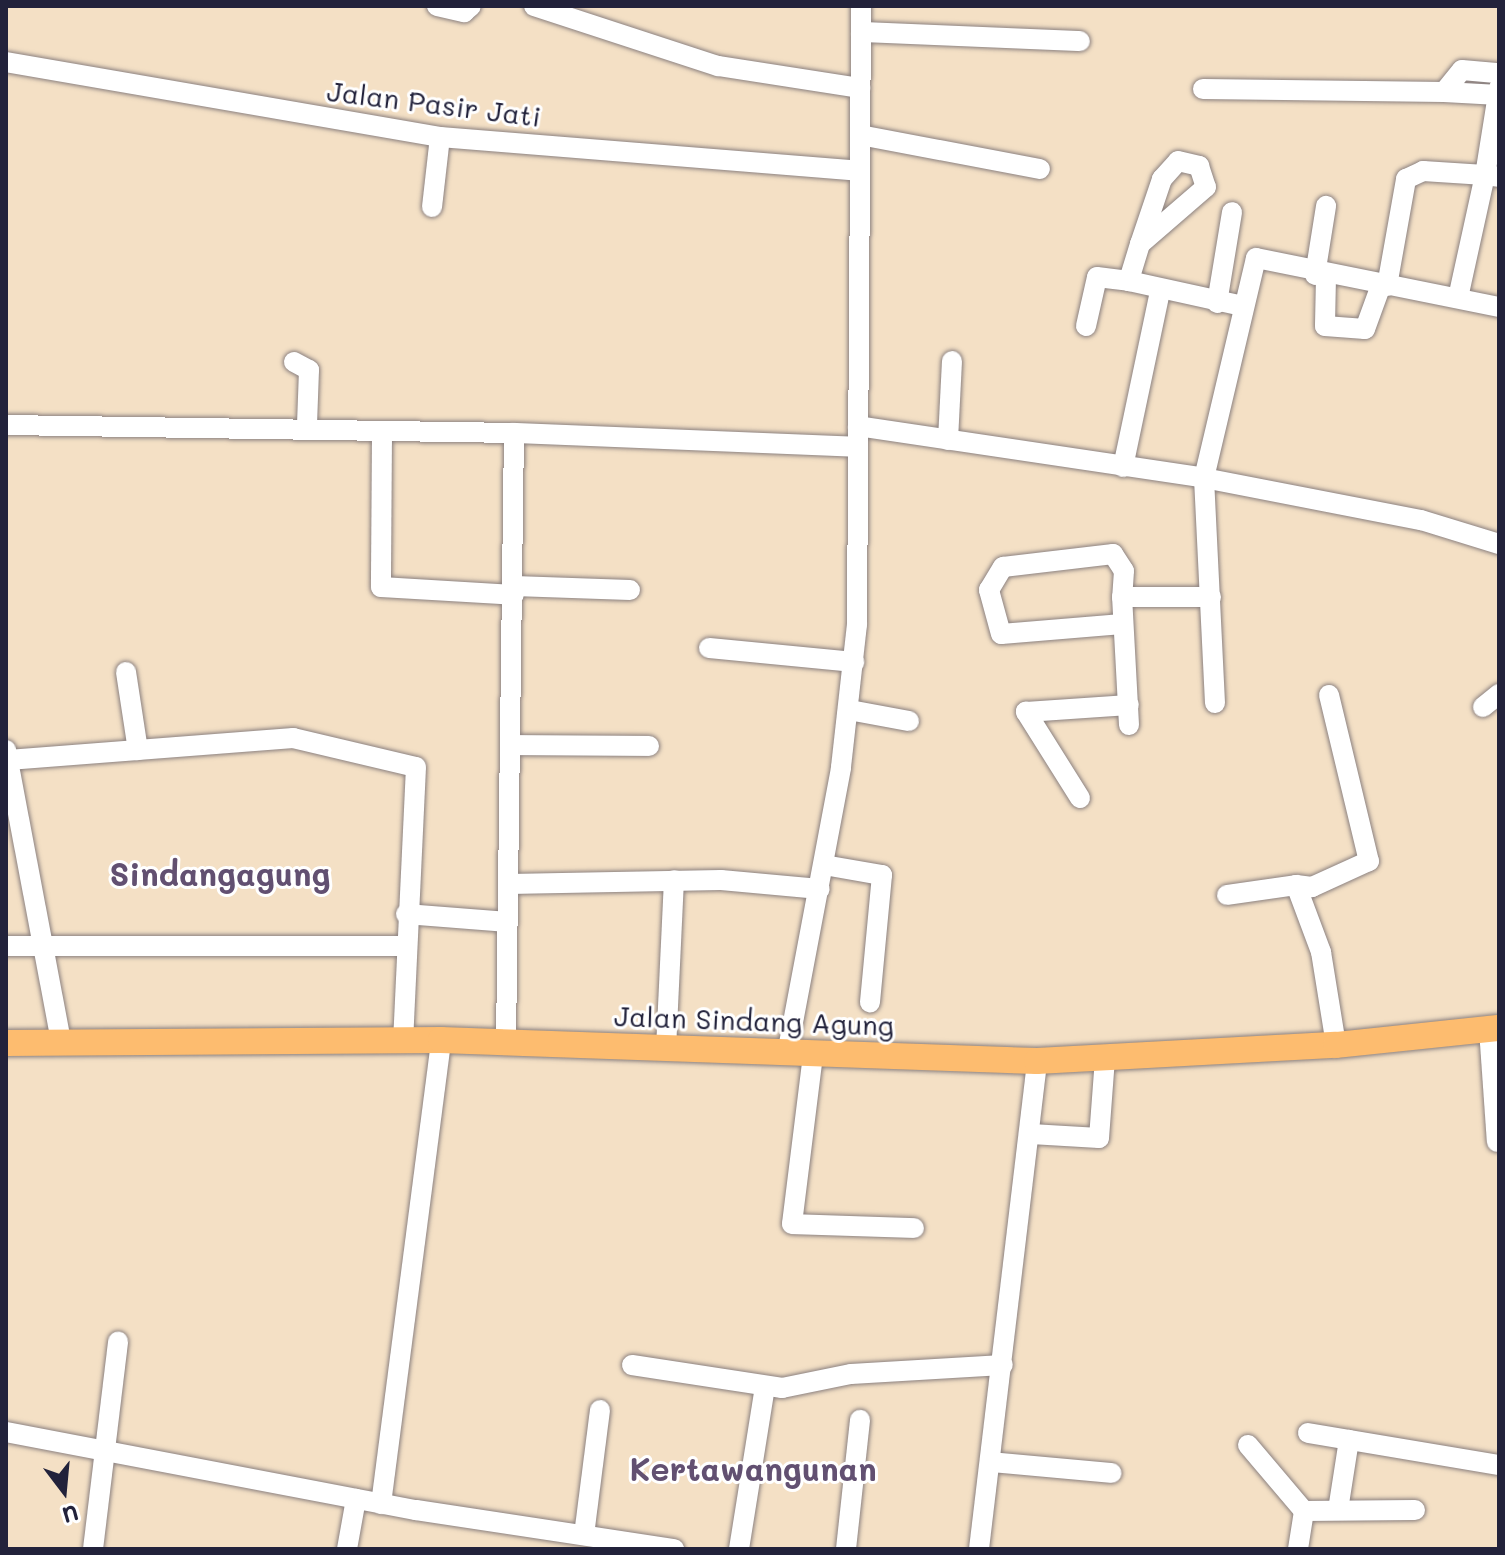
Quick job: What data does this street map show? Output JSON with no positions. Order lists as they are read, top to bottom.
{
  "streets": {
    "main road": ["Jalan Sindang Agung"],
    "street": ["Jalan Pasir Jati"]
  },
  "districts": ["Sindangagung", "Kertawangunan"],
  "north": "bottom"
}
